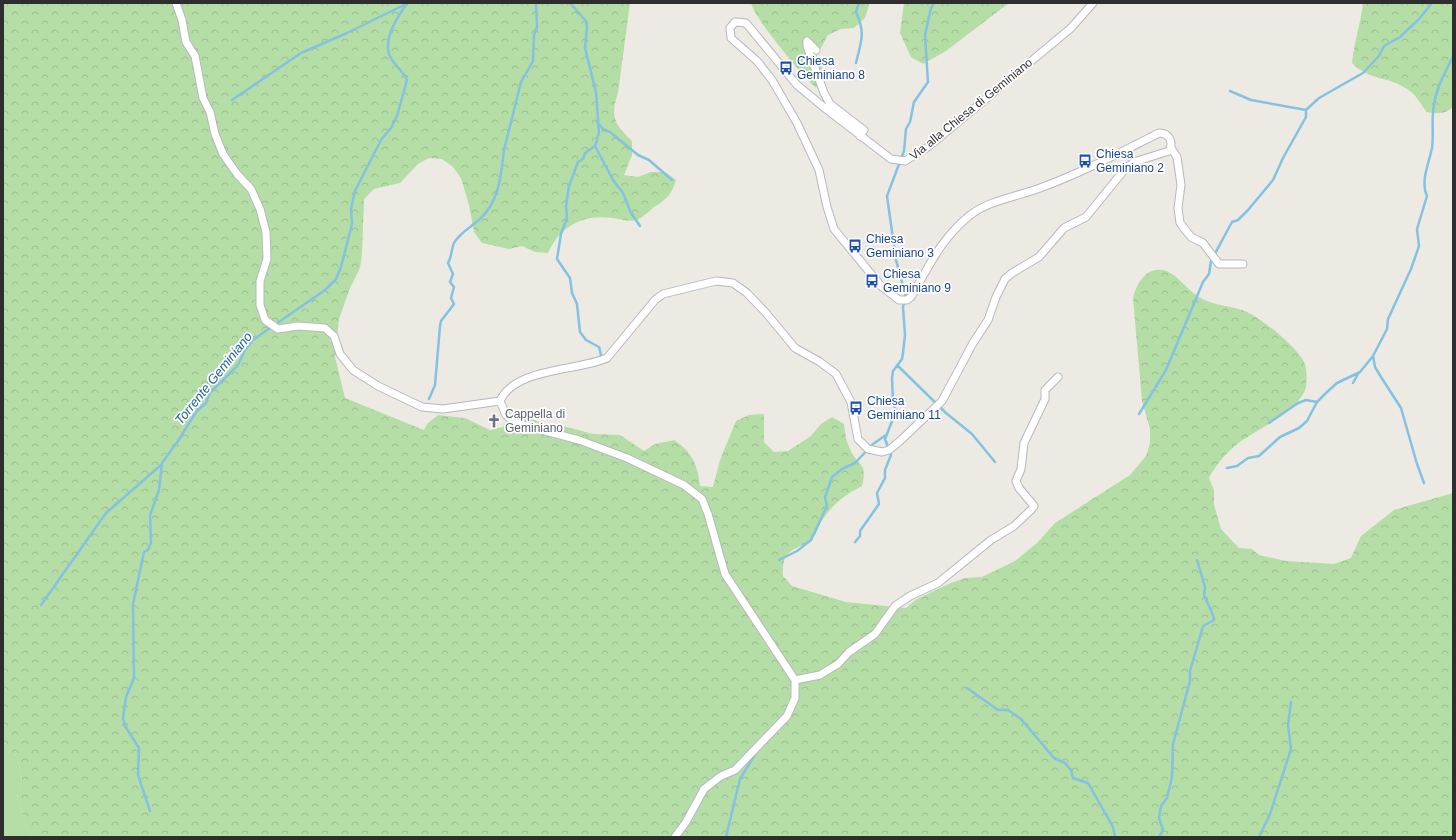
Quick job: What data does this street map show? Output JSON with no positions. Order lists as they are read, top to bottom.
{
  "streets": {
    "street": ["Via alla Chiesa di Geminiano"]
  },
  "water": ["Torrente Geminiano"],
  "places": {
    "bus stop": [
      "Chiesa Geminiano 8",
      "Chiesa Geminiano 2",
      "Chiesa Geminiano 3",
      "Chiesa Geminiano 9",
      "Chiesa Geminiano 11"
    ],
    "church": ["Cappella di Geminiano"]
  }
}
